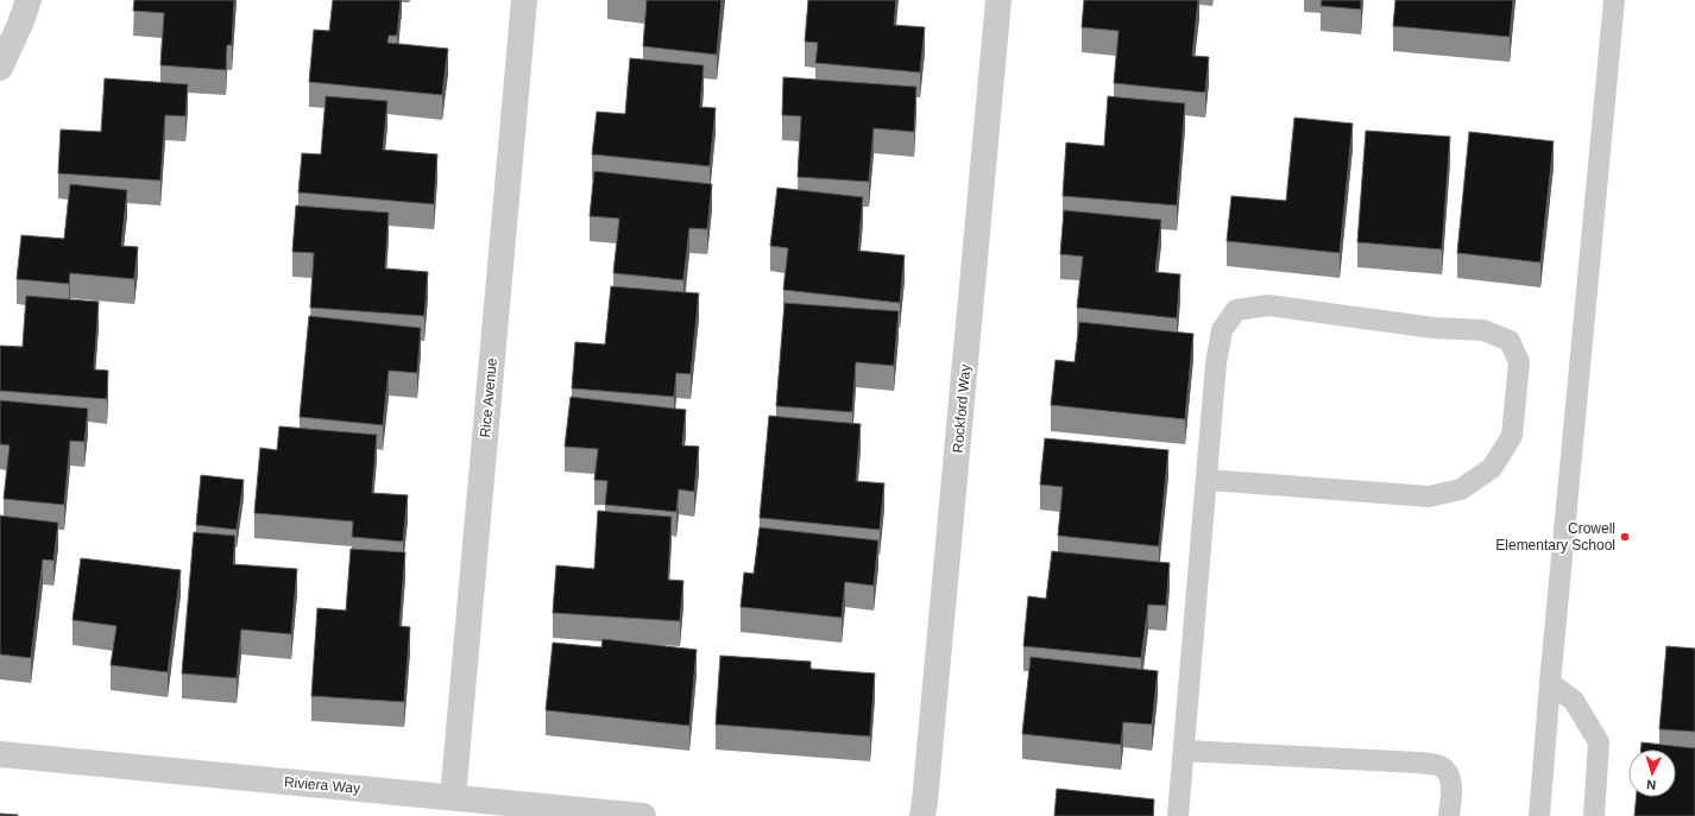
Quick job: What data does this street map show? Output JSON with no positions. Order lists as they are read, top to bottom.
{
  "streets": {
    "street": ["Rice Avenue", "Rockford Way", "Riviera Way"]
  },
  "crossings": [
    ["Rice Avenue", "Riviera Way"]
  ],
  "places": ["Crowell Elementary School"],
  "north": "bottom"
}
